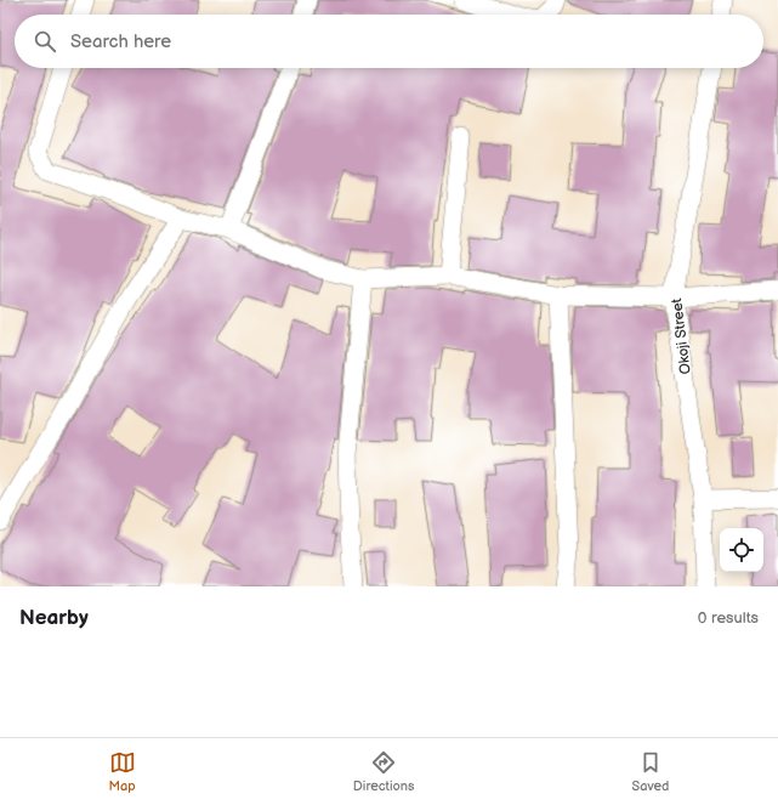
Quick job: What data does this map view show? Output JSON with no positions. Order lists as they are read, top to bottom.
{
  "streets": {
    "street": ["Okoji Street"]
  },
  "page": {
    "search": "Search here",
    "heading": ["Nearby", "0 results"],
    "nav": ["Map", "Directions", "Saved"]
  }
}
